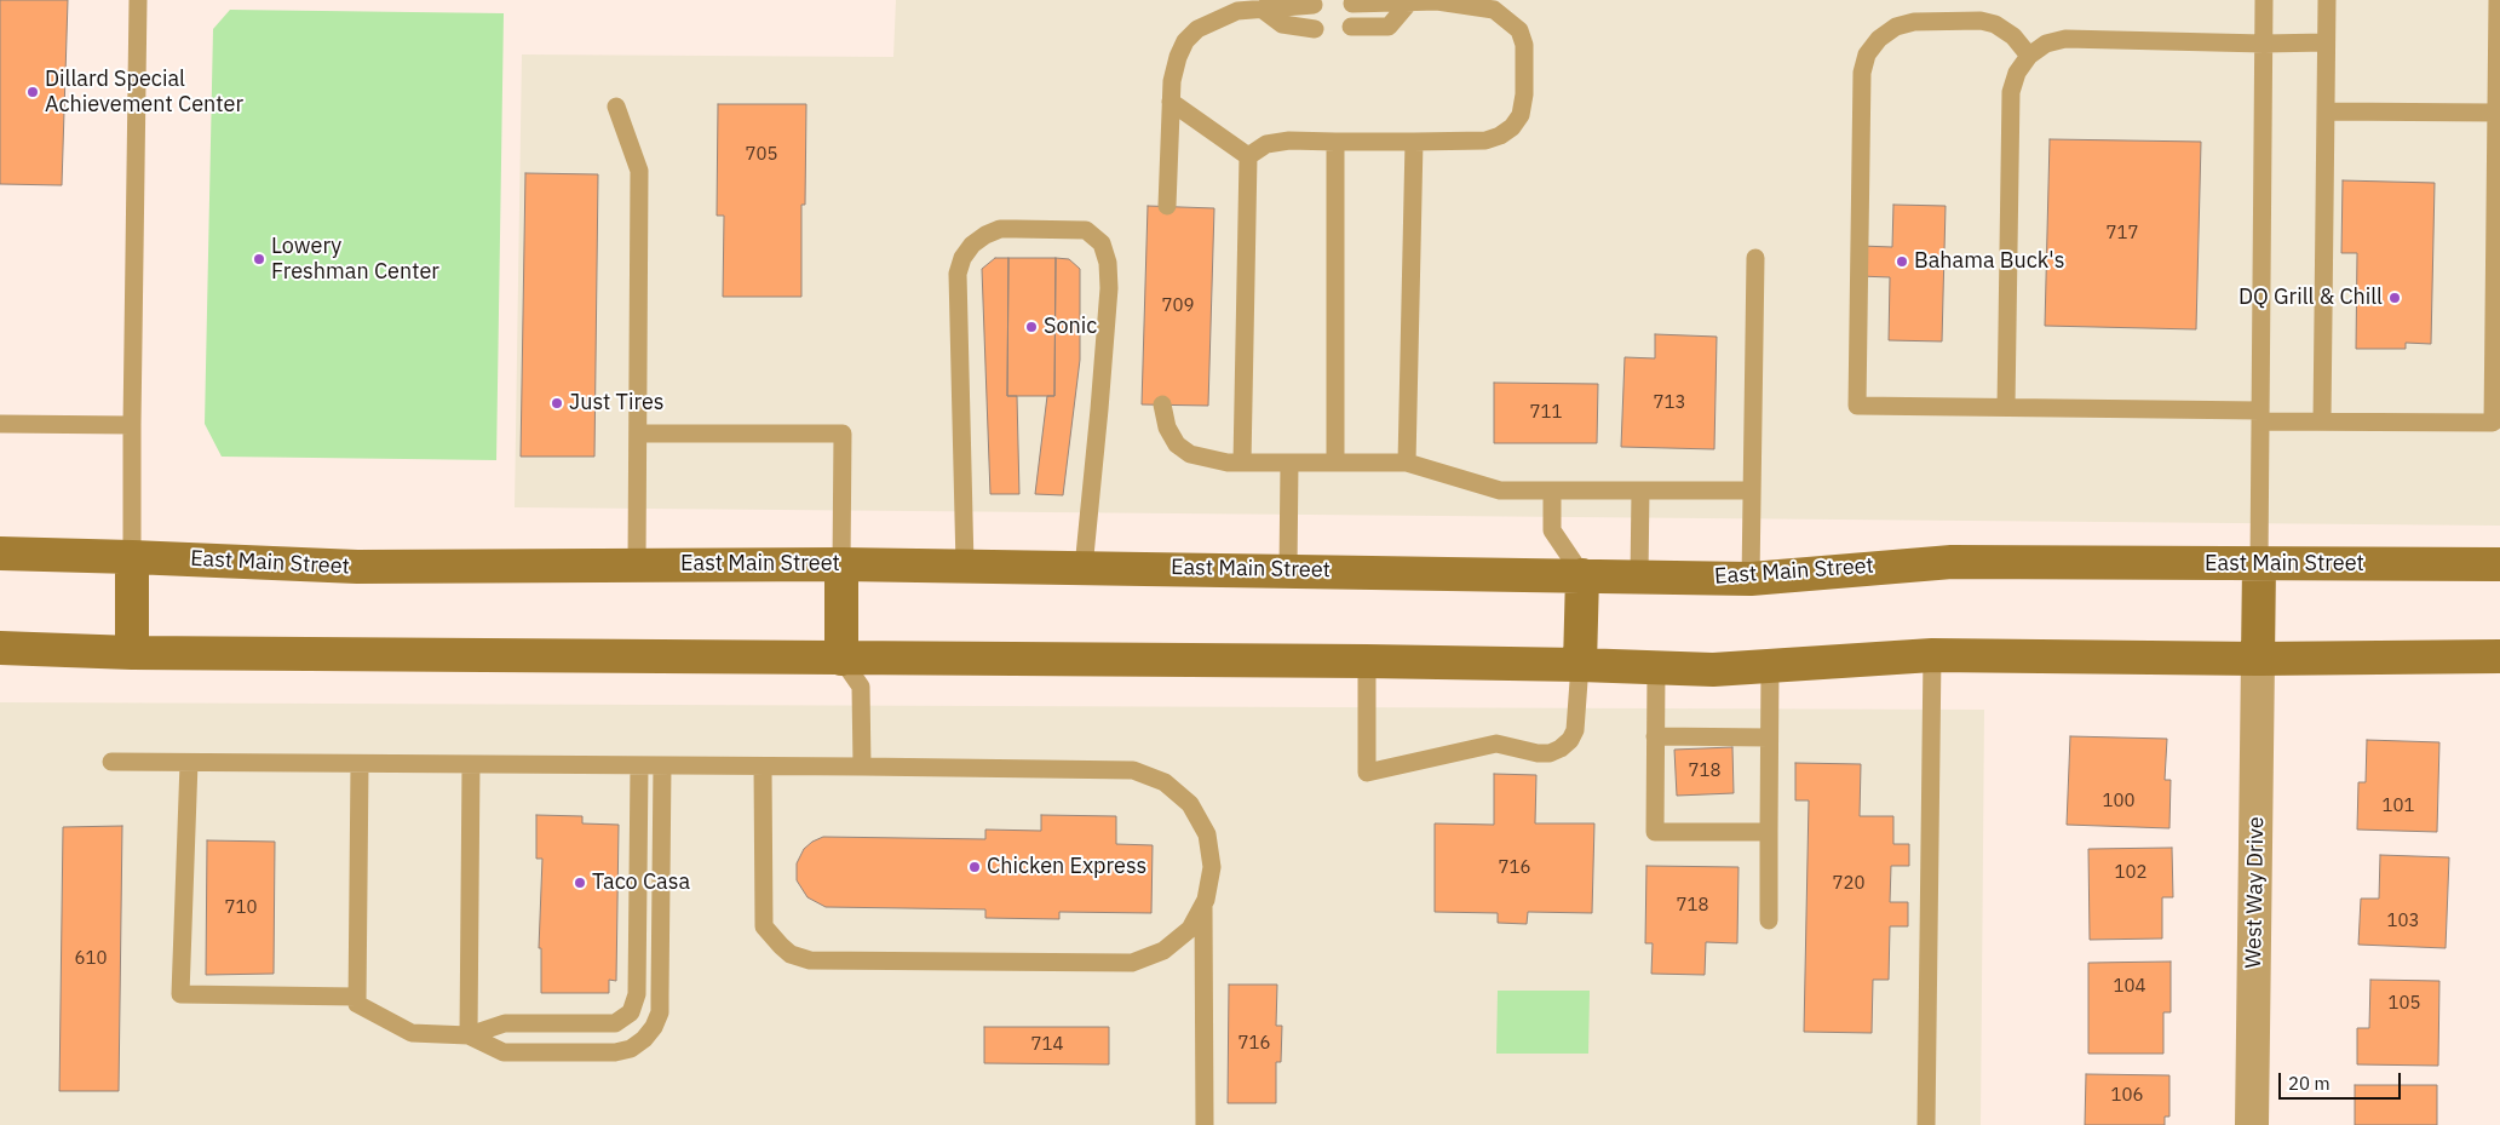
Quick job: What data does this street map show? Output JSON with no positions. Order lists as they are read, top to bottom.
{
  "streets": {
    "main road": ["East Main Street"],
    "street": ["West Way Drive"]
  },
  "places": [
    "Dillard Special Achievement Center",
    "Lowery Freshman Center",
    "Bahama Buck's",
    "DQ Grill & Chill",
    "Sonic",
    "Just Tires",
    "Chicken Express",
    "Taco Casa"
  ],
  "house_numbers": [
    "705",
    "717",
    "709",
    "713",
    "711",
    "718",
    "100",
    "101",
    "716",
    "102",
    "720",
    "718",
    "710",
    "103",
    "610",
    "104",
    "105",
    "716",
    "714",
    "106"
  ],
  "scale_bar": "20 m"
}
